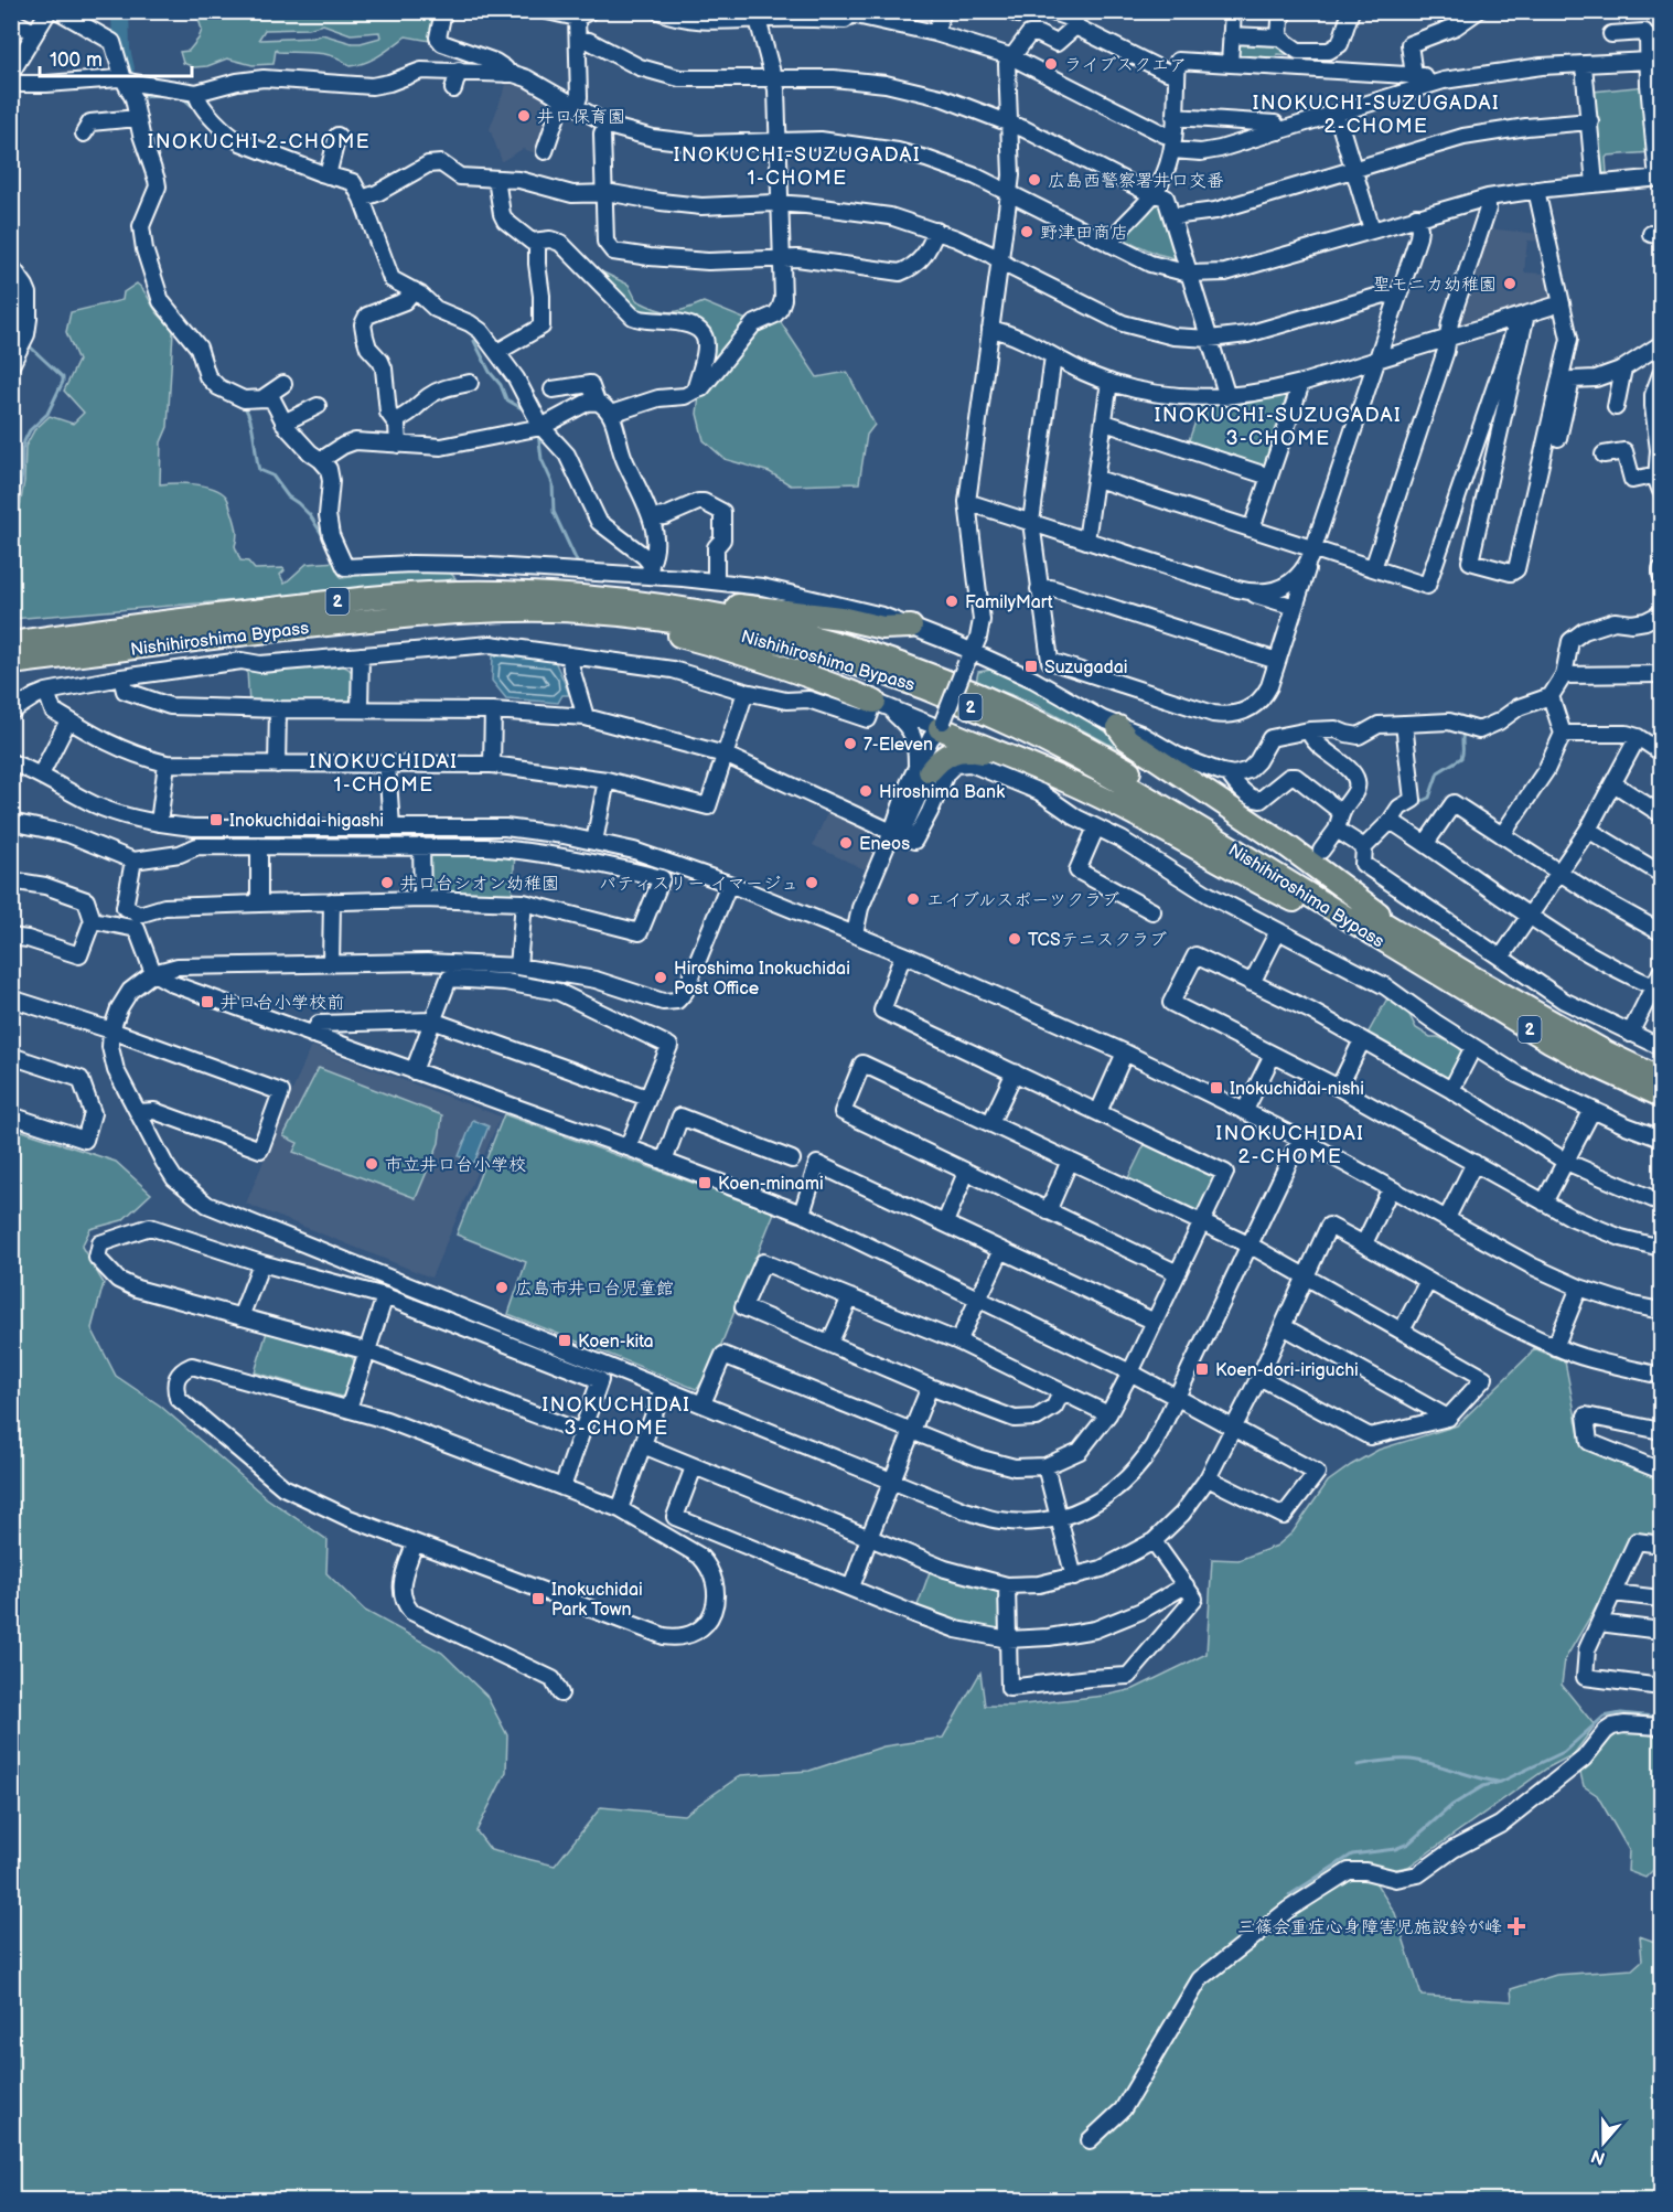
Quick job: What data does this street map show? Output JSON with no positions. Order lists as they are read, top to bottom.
{
  "streets": {
    "highway": ["2", "Nishihiroshima Bypass"]
  },
  "districts": [
    "INOKUCHI-SUZUGADAI 2-CHOME",
    "INOKUCHI 2-CHOME",
    "INOKUCHI-SUZUGADAI 1-CHOME",
    "INOKUCHI-SUZUGADAI 3-CHOME",
    "INOKUCHIDAI 1-CHOME",
    "INOKUCHIDAI 2-CHOME",
    "INOKUCHIDAI 3-CHOME"
  ],
  "places": {
    "other": [
      "ライブスクエア",
      "井口保育園",
      "広島西警察署井口交番",
      "野津田商店",
      "聖モニカ幼稚園",
      "FamilyMart",
      "7-Eleven",
      "Hiroshima Bank",
      "Eneos",
      "井口台シオン幼稚園",
      "パティスリー イマージュ",
      "エイブルスポーツクラブ",
      "TCSテニスクラブ",
      "Hiroshima Inokuchidai Post Office",
      "市立井口台小学校",
      "広島市井口台児童館"
    ],
    "transit": [
      "Suzugadai",
      "Inokuchidai-higashi",
      "井口台小学校前",
      "Inokuchidai-nishi",
      "Koen-minami",
      "Koen-kita",
      "Koen-dori-iriguchi",
      "Inokuchidai Park Town"
    ],
    "health": ["三篠会重症心身障害児施設鈴が峰"]
  },
  "scale_bar": "100 m",
  "north": "bottom"
}
